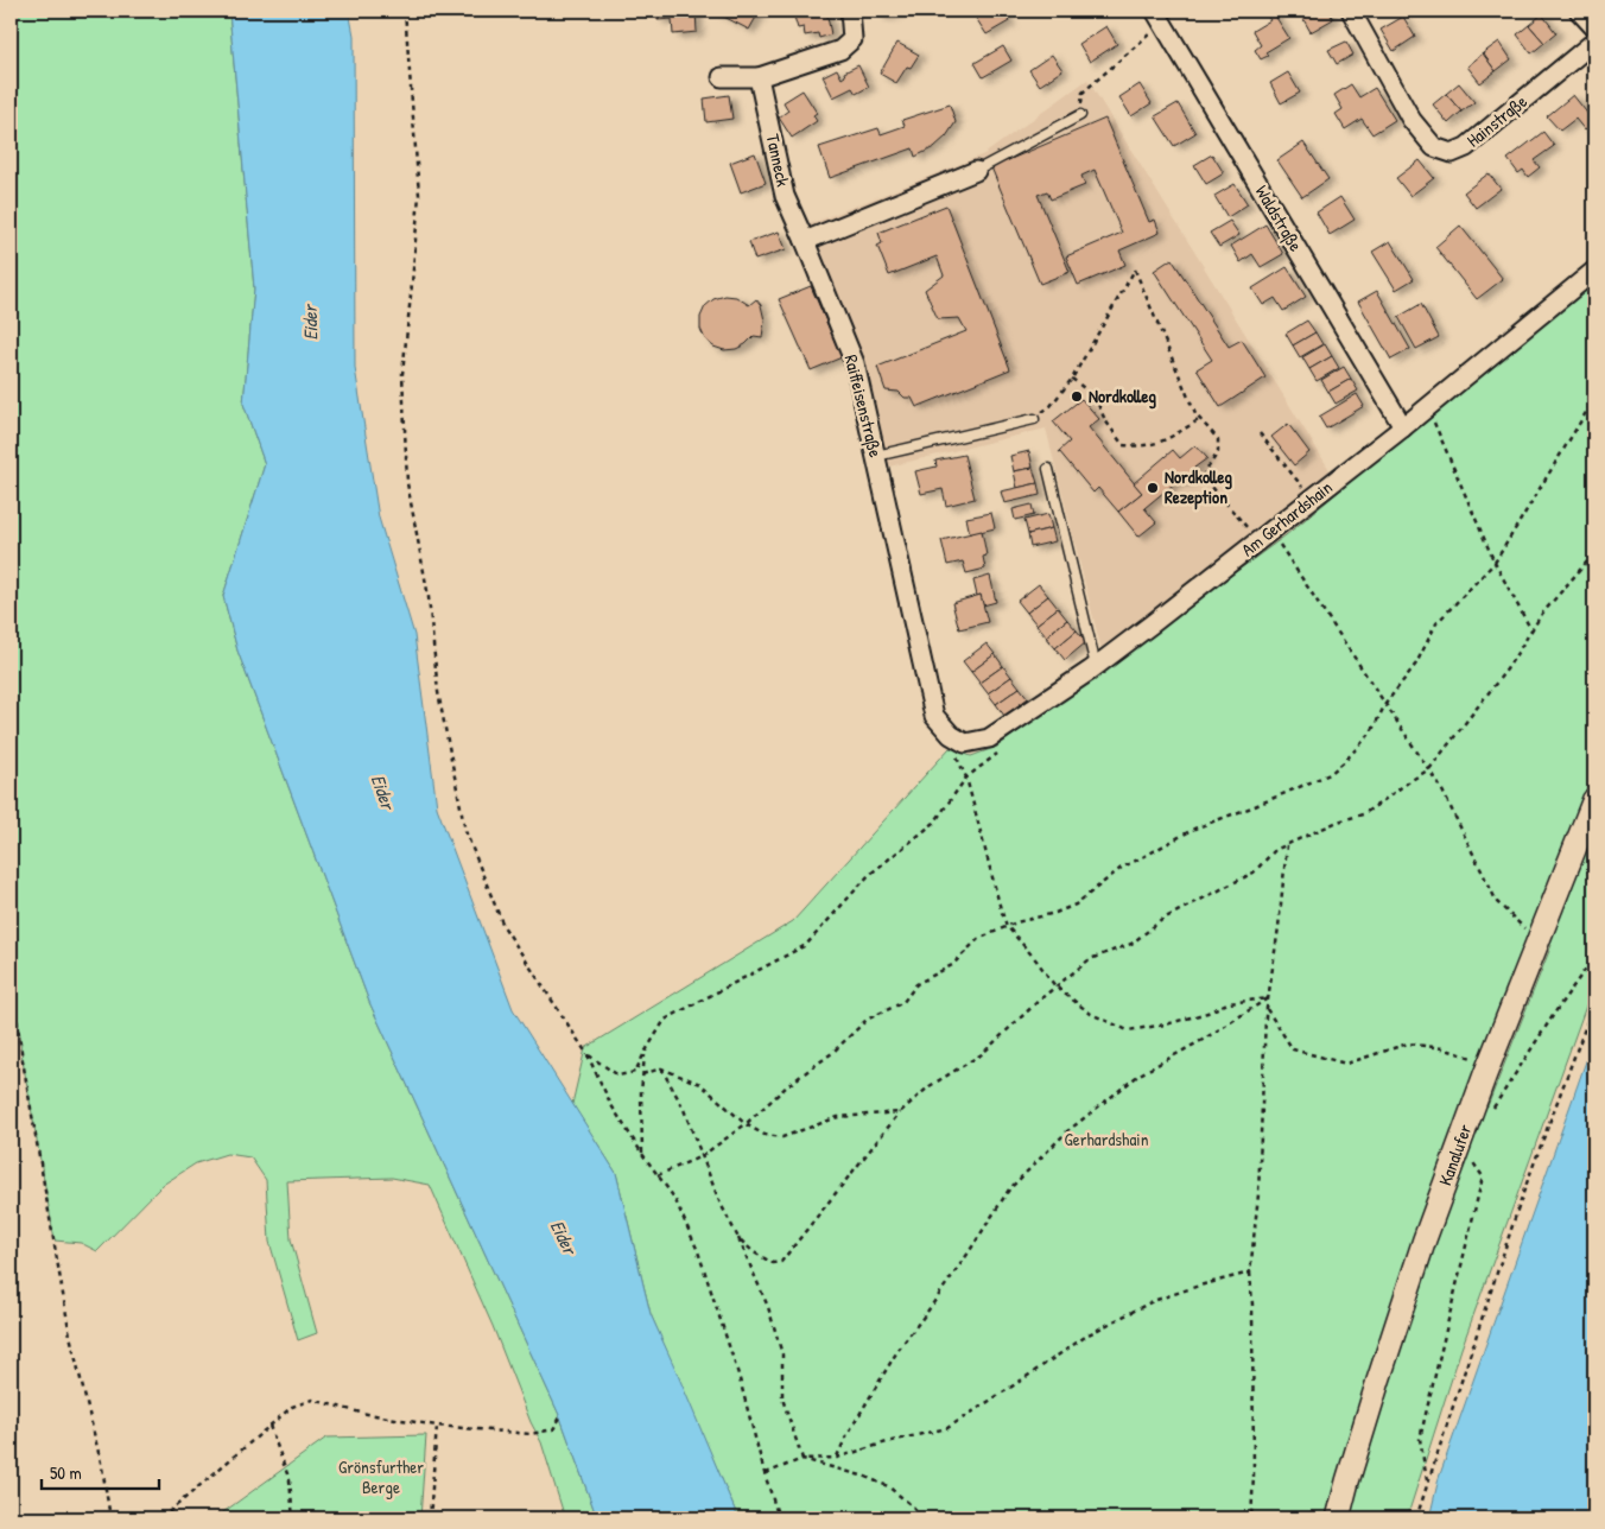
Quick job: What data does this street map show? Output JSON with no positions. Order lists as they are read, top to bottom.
{
  "streets": {
    "street": [
      "Hainstraße",
      "Tanneck",
      "Waldstraße",
      "Raiffeisenstraße",
      "Am Gerhardshain",
      "Kanalufer"
    ]
  },
  "crossings": [
    ["Tanneck", "Raiffeisenstraße"],
    ["Waldstraße", "Am Gerhardshain"],
    ["Raiffeisenstraße", "Am Gerhardshain"]
  ],
  "water": ["Eider"],
  "parks": ["Gerhardshain", "Grönsfurther Berge"],
  "places": ["Nordkolleg", "Nordkolleg Rezeption"],
  "scale_bar": "50 m"
}
